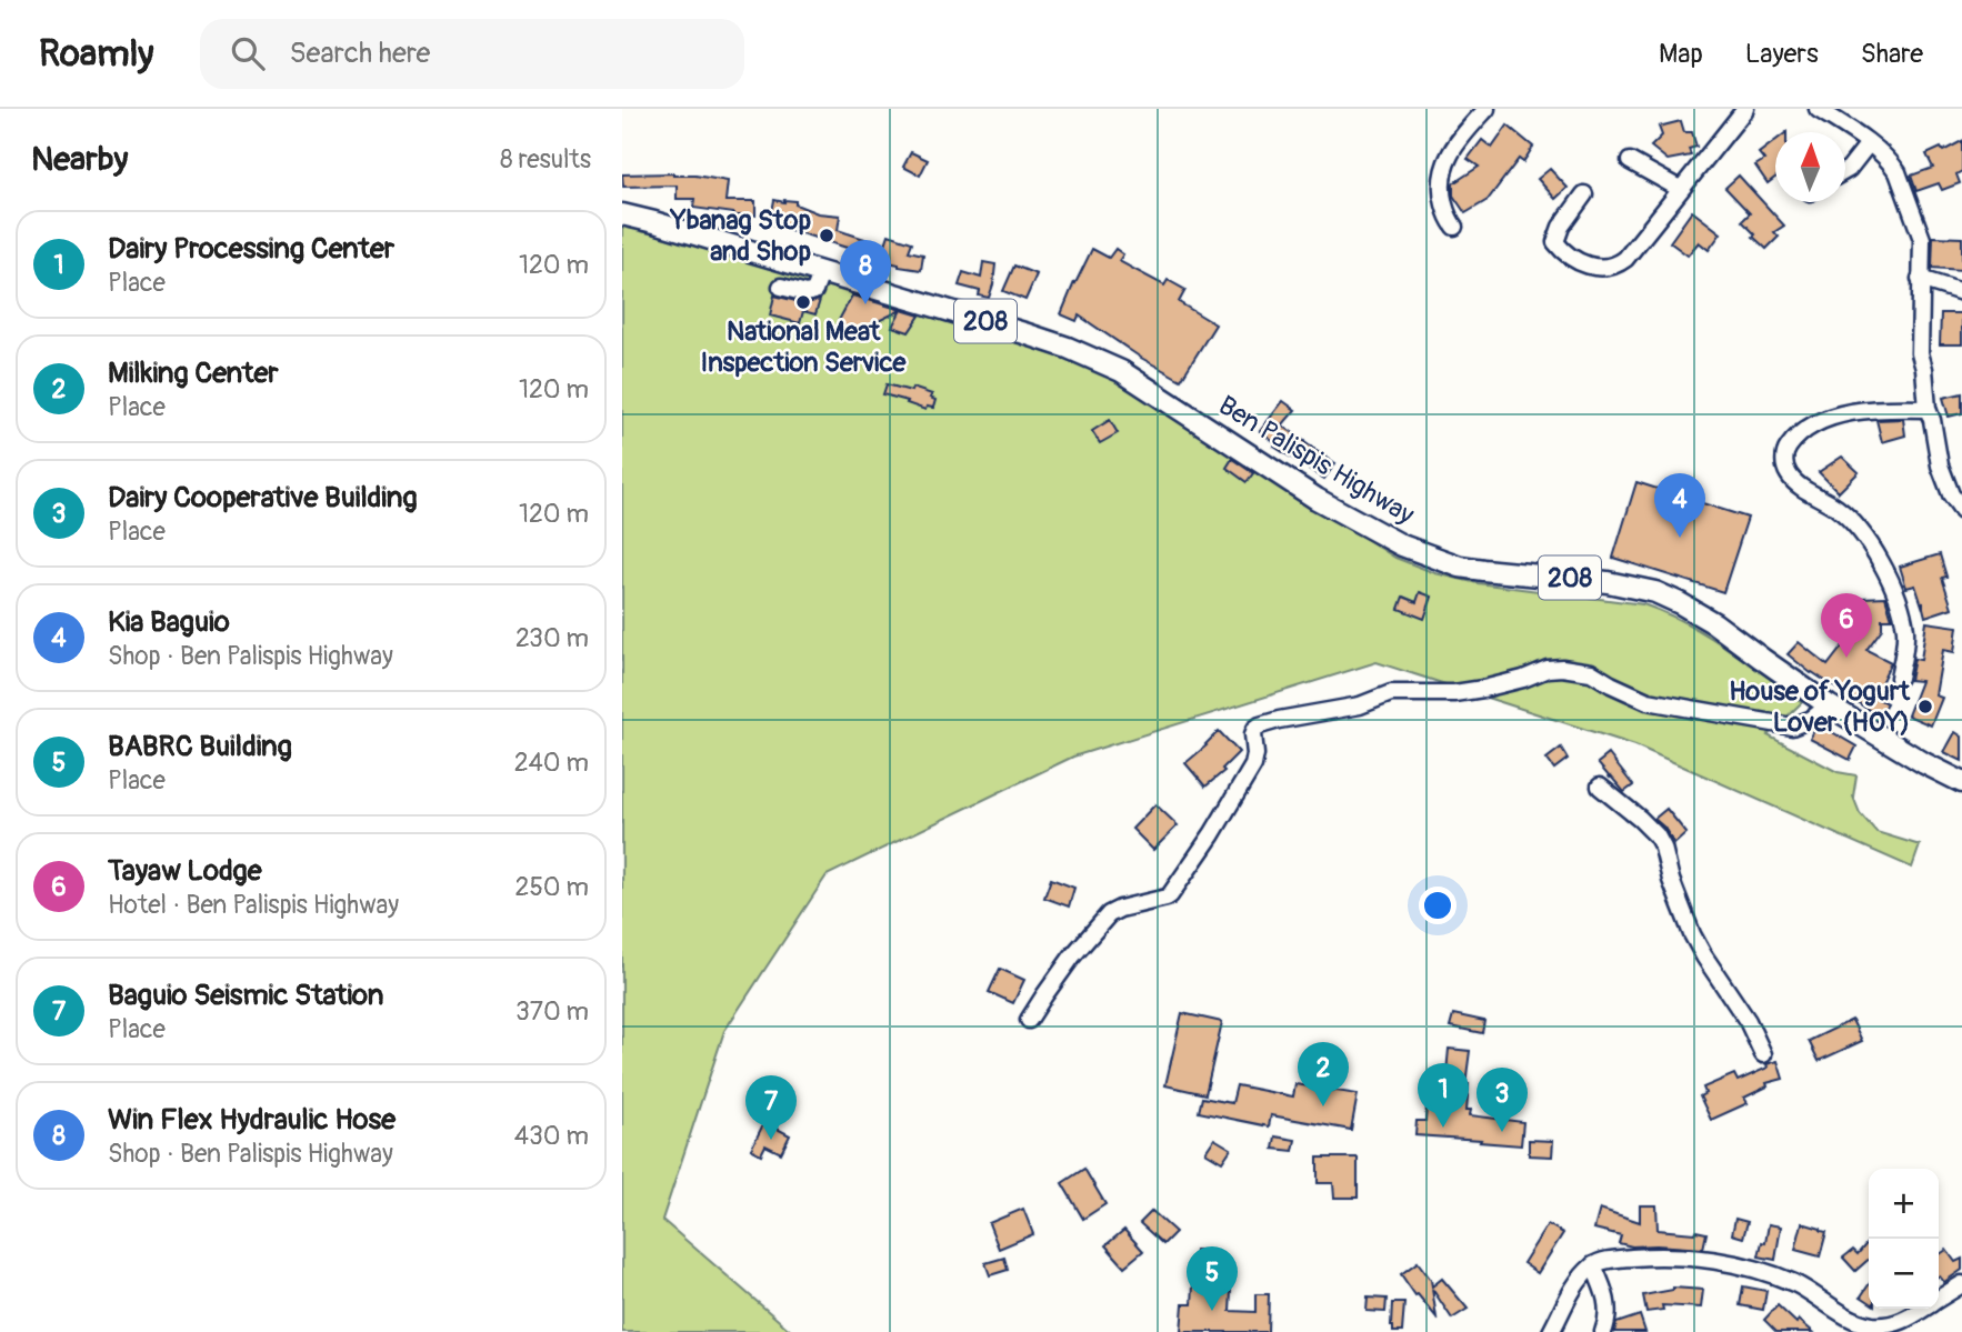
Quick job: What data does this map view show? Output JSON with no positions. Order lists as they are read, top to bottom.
{
  "streets": {
    "main road": ["208", "Ben Palispis Highway"]
  },
  "places": ["Ybanag Stop and Shop", "National Meat Inspection Service", "House of Yogurt Lover (HOY)"],
  "north": "top",
  "page": {
    "header": "Roamly",
    "search": "Search here",
    "nav": ["Map", "Layers", "Share"],
    "heading": ["Nearby", "8 results"],
    "list": [
      {
        "mark": "1",
        "name": "Dairy Processing Center",
        "note": "Place",
        "value": "120 m"
      },
      {
        "mark": "2",
        "name": "Milking Center",
        "note": "Place",
        "value": "120 m"
      },
      {
        "mark": "3",
        "name": "Dairy Cooperative Building",
        "note": "Place",
        "value": "120 m"
      },
      {
        "mark": "4",
        "name": "Kia Baguio",
        "note": "Shop · Ben Palispis Highway",
        "value": "230 m"
      },
      {
        "mark": "5",
        "name": "BABRC Building",
        "note": "Place",
        "value": "240 m"
      },
      {
        "mark": "6",
        "name": "Tayaw Lodge",
        "note": "Hotel · Ben Palispis Highway",
        "value": "250 m"
      },
      {
        "mark": "7",
        "name": "Baguio Seismic Station",
        "note": "Place",
        "value": "370 m"
      },
      {
        "mark": "8",
        "name": "Win Flex Hydraulic Hose",
        "note": "Shop · Ben Palispis Highway",
        "value": "430 m"
      }
    ],
    "pins": [
      "8",
      "4",
      "6",
      "2",
      "1",
      "3",
      "7",
      "5"
    ],
    "map_buttons": ["+", "−"]
  }
}
